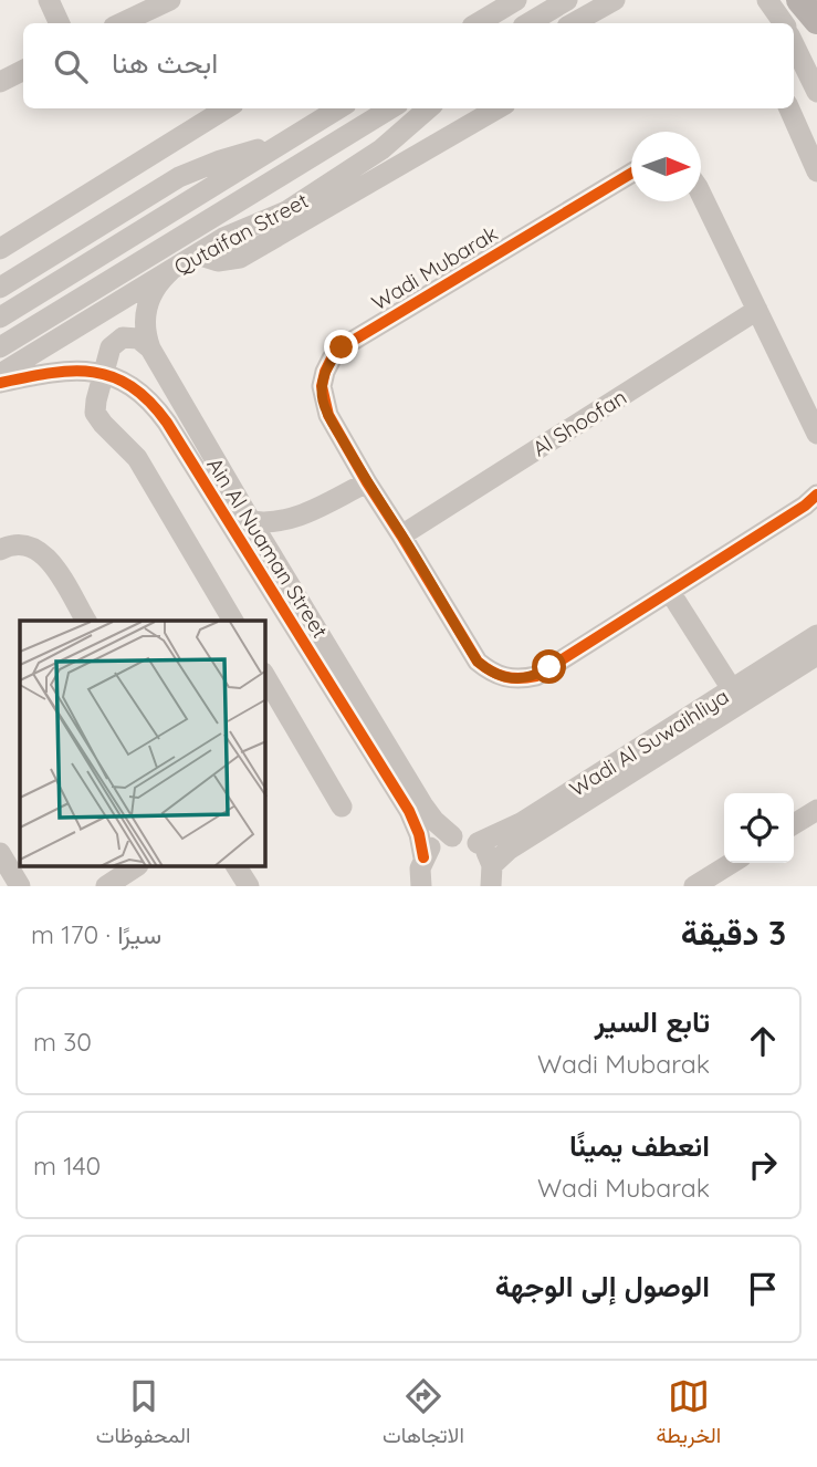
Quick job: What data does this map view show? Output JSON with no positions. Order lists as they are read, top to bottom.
{
  "streets": {
    "street": [
      "Qutaifan Street",
      "Wadi Mubarak",
      "Al Shoofan",
      "Ain Al Nuaman Street",
      "Wadi Al Suwaihliya"
    ]
  },
  "crossings": [
    ["Qutaifan Street", "Ain Al Nuaman Street"],
    ["Wadi Mubarak", "Al Shoofan"]
  ],
  "north": "right",
  "page": {
    "search": "ابحث هنا",
    "heading": ["3 دقيقة", "سيرًا · 170 m"],
    "list": [
      ["تابع السير", "Wadi Mubarak", "30 m"],
      ["انعطف يمينًا", "Wadi Mubarak", "140 m"],
      "الوصول إلى الوجهة"
    ],
    "nav": ["الخريطة", "الاتجاهات", "المحفوظات"]
  }
}
